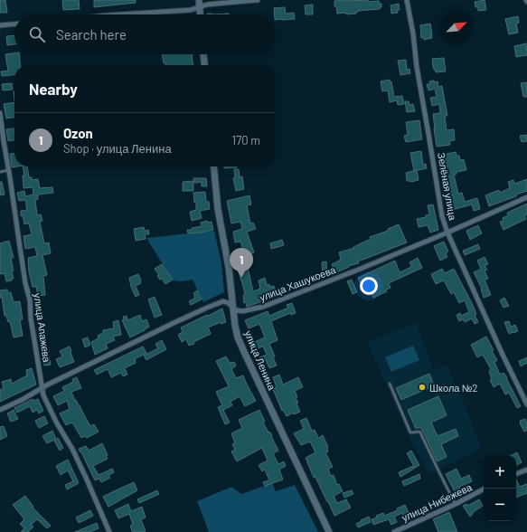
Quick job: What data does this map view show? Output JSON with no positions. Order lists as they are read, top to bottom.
{
  "streets": {
    "street": [
      "Зелёная улица",
      "улица Хашукоева",
      "улица Апажева",
      "улица Ленина",
      "улица Нибежева"
    ]
  },
  "crossings": [
    ["Зелёная улица", "улица Хашукоева"],
    ["улица Хашукоева", "улица Апажева"],
    ["улица Хашукоева", "улица Ленина"]
  ],
  "places": ["Школа №2"],
  "north": "top right",
  "page": {
    "search": "Search here",
    "heading": "Nearby",
    "list": [
      {
        "mark": "1",
        "name": "Ozon",
        "note": "Shop · улица Ленина",
        "value": "170 m"
      }
    ],
    "pins": "1",
    "map_buttons": ["+", "−"]
  }
}
